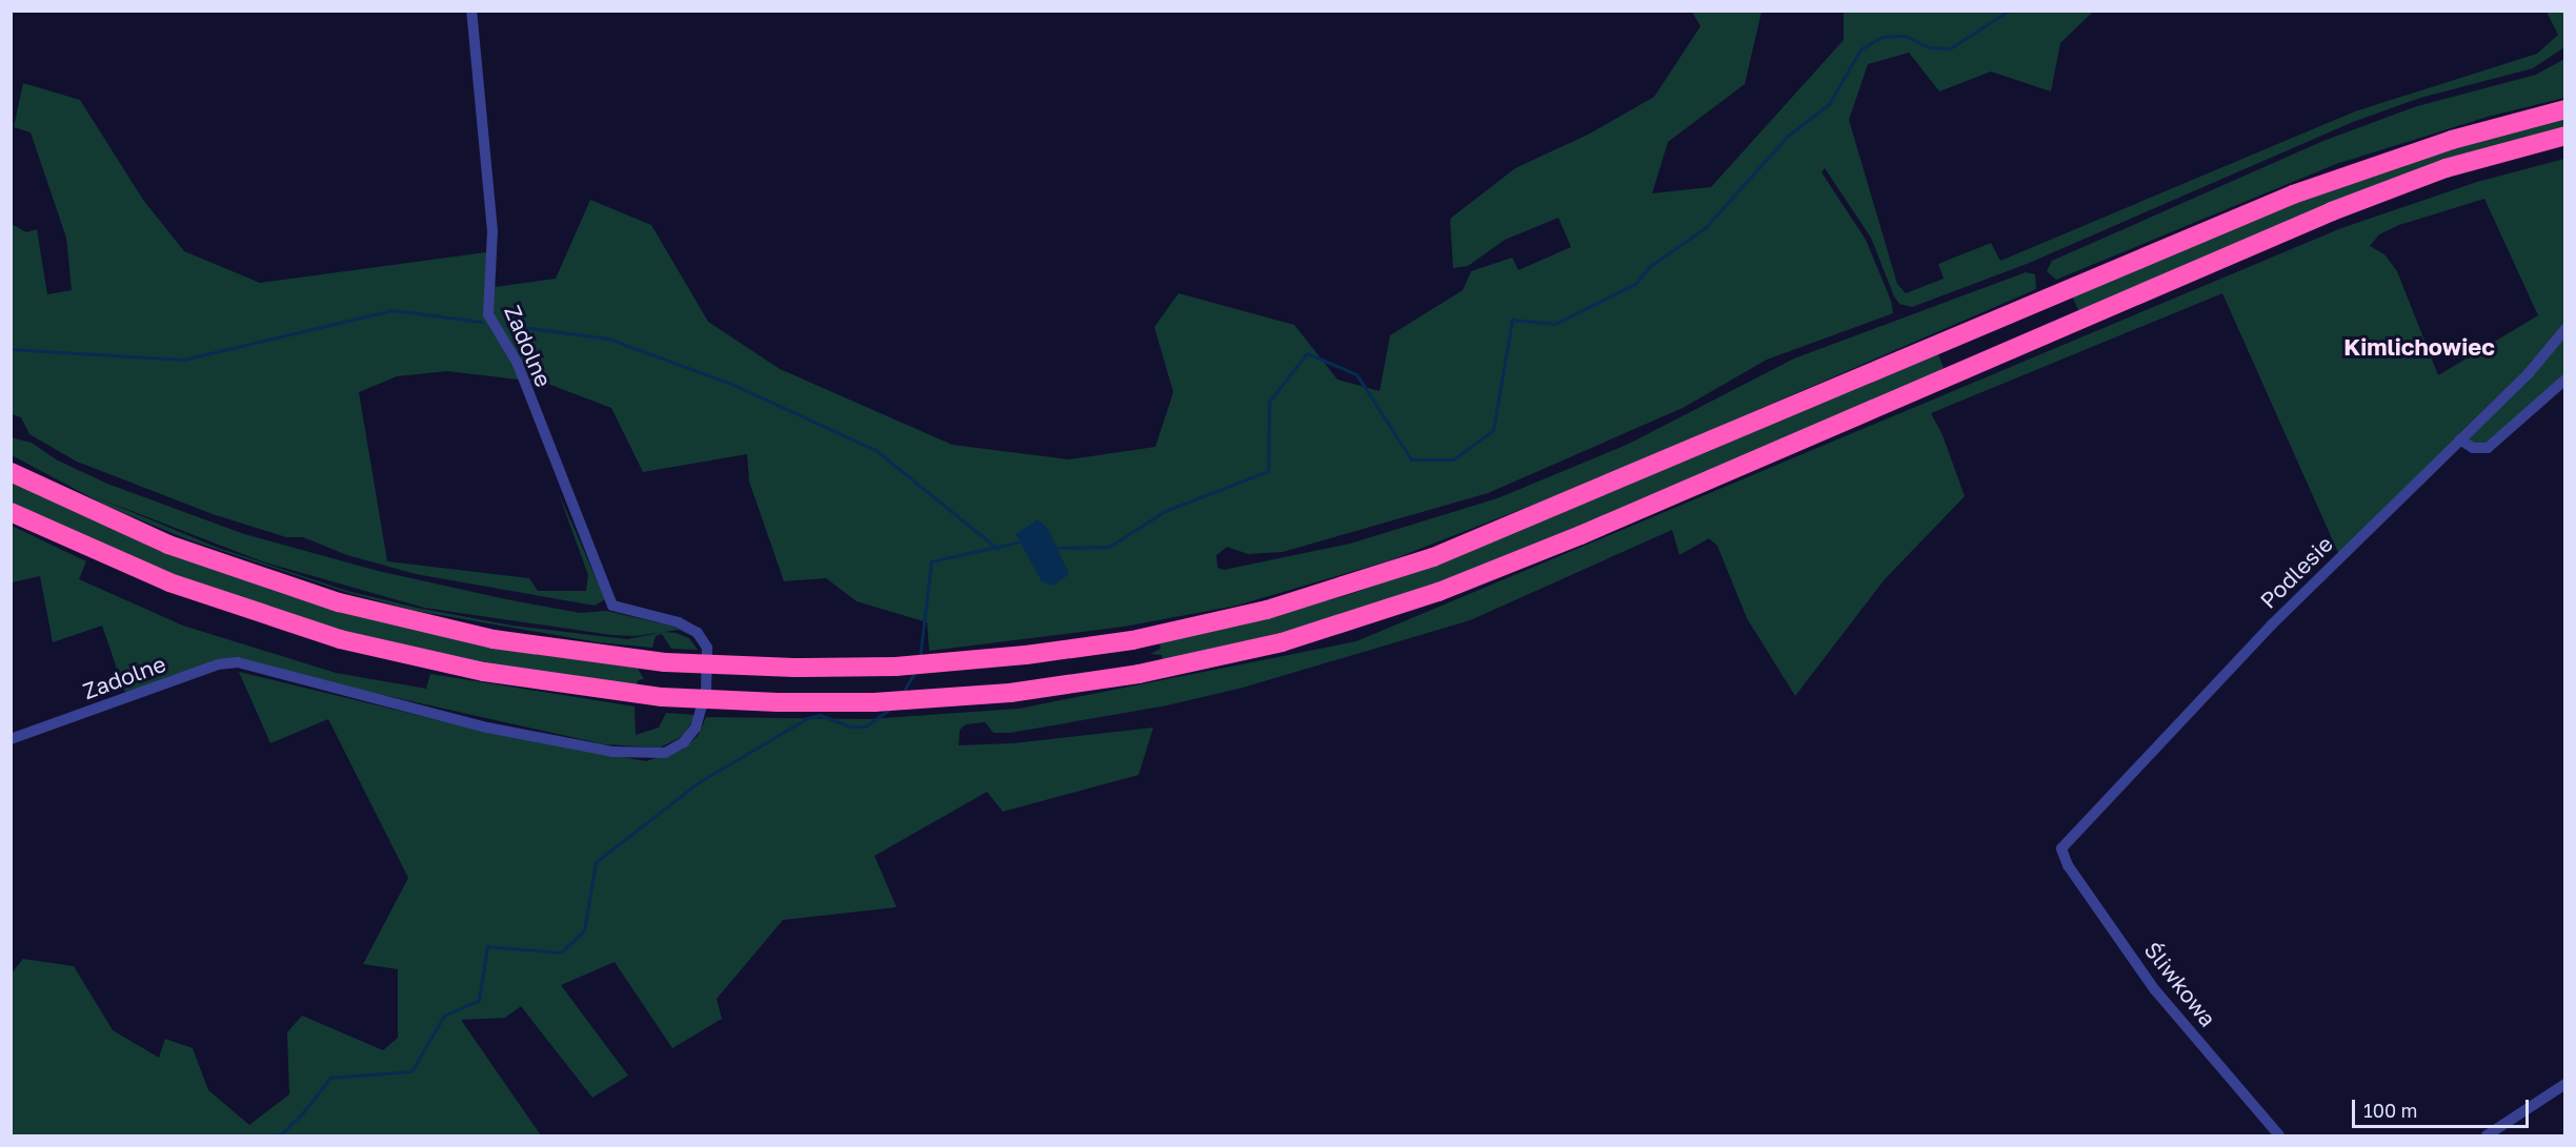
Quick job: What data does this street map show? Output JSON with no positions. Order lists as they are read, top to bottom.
{
  "streets": {
    "street": ["Zadolne", "Podlesie", "Śliwkowa"]
  },
  "crossings": [
    ["Podlesie", "Śliwkowa"]
  ],
  "districts": ["Kimlichowiec"],
  "scale_bar": "100 m"
}
